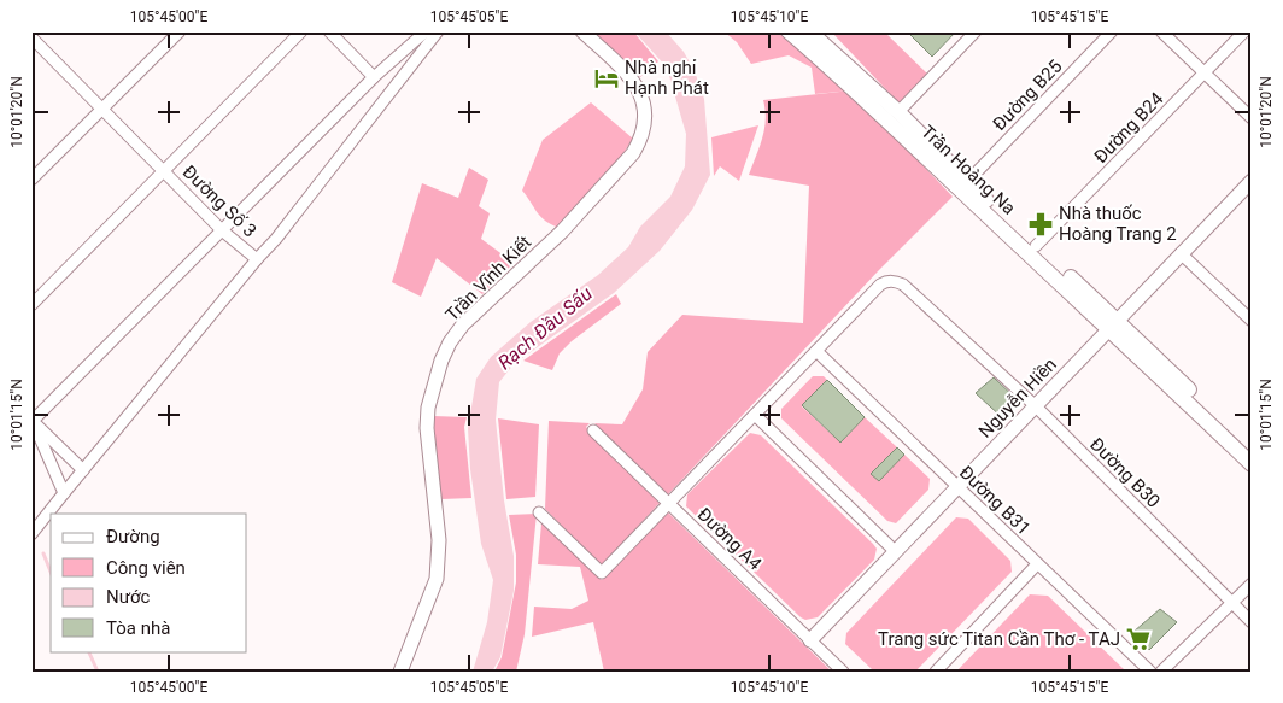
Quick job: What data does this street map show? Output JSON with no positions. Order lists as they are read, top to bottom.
{
  "streets": {
    "main road": ["Trần Hoàng Na"],
    "street": [
      "Đường B25",
      "Đường B24",
      "Đường Số 3",
      "Trần Vĩnh Kiết",
      "Nguyễn Hiền",
      "Đường B30",
      "Đường B31",
      "Đường A4"
    ]
  },
  "crossings": [
    ["Đường B25", "Trần Hoàng Na"],
    ["Đường B24", "Trần Hoàng Na"],
    ["Trần Hoàng Na", "Nguyễn Hiền"],
    ["Nguyễn Hiền", "Đường B30"],
    ["Nguyễn Hiền", "Đường B31"],
    ["Nguyễn Hiền", "Đường A4"],
    ["Đường B30", "Đường B31"]
  ],
  "water": ["Rạch Đầu Sấu"],
  "places": {
    "hotel": ["Nhà nghỉ Hạnh Phát"],
    "pharmacy": ["Nhà thuốc Hoàng Trang 2"],
    "supermarket": ["Trang sức Titan Cần Thơ - TAJ"]
  },
  "legend": [
    "Đường",
    "Công viên",
    "Nước",
    "Tòa nhà"
  ],
  "coordinates": [
    "105°45'00\"E",
    "105°45'05\"E",
    "105°45'10\"E",
    "105°45'15\"E",
    "10°01'20\"N",
    "10°01'15\"N"
  ]
}
